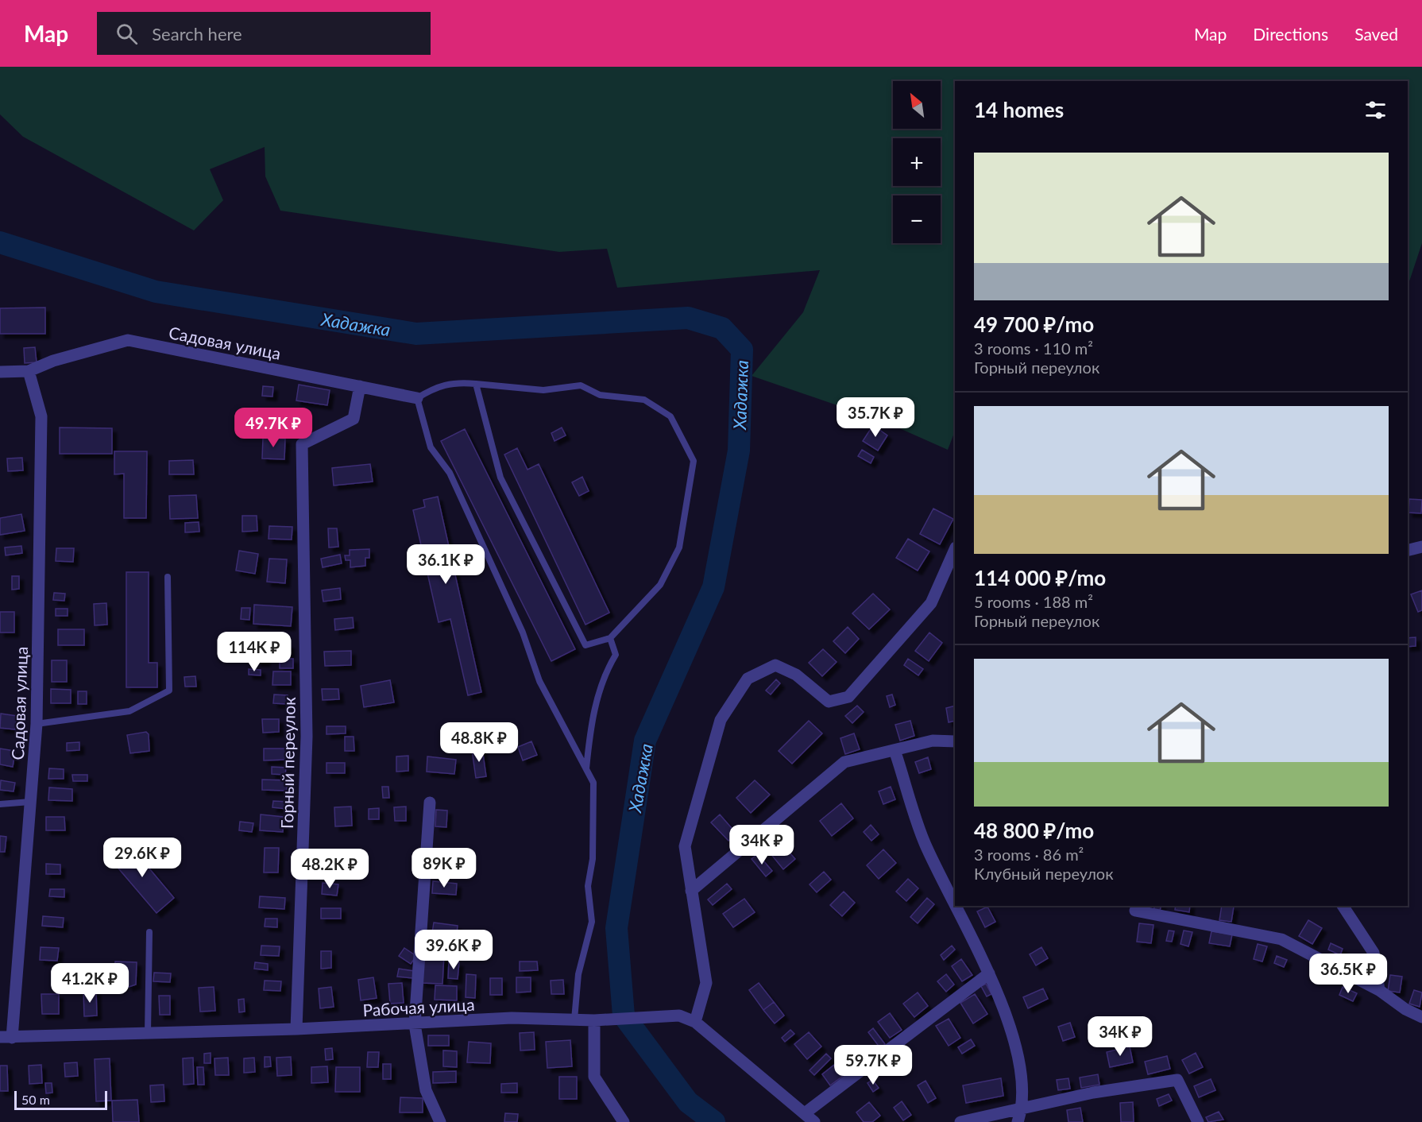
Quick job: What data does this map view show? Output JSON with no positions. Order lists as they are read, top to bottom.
{
  "streets": {
    "street": ["Садовая улица", "Горный переулок", "Рабочая улица"]
  },
  "crossings": [
    ["Садовая улица", "Горный переулок"],
    ["Садовая улица", "Рабочая улица"],
    ["Горный переулок", "Рабочая улица"]
  ],
  "water": ["Хадажка"],
  "scale_bar": "50 m",
  "north": "top left",
  "page": {
    "header": "Map",
    "search": "Search here",
    "nav": ["Map", "Directions", "Saved"],
    "map_buttons": ["+", "−"],
    "heading": "14 homes",
    "list": [
      {
        "name": "49 700 ₽/mo",
        "note": "3 rooms · 110 m² · Горный переулок"
      },
      {
        "name": "114 000 ₽/mo",
        "note": "5 rooms · 188 m² · Горный переулок"
      },
      {
        "name": "48 800 ₽/mo",
        "note": "3 rooms · 86 m² · Клубный переулок"
      }
    ],
    "price": [
      "35.7K ₽",
      "49.7K ₽",
      "36.1K ₽",
      "114K ₽",
      "48.8K ₽",
      "34K ₽",
      "29.6K ₽",
      "89K ₽",
      "48.2K ₽",
      "39.6K ₽",
      "36.5K ₽",
      "41.2K ₽",
      "34K ₽",
      "59.7K ₽"
    ],
    "scale": "50 m"
  }
}
